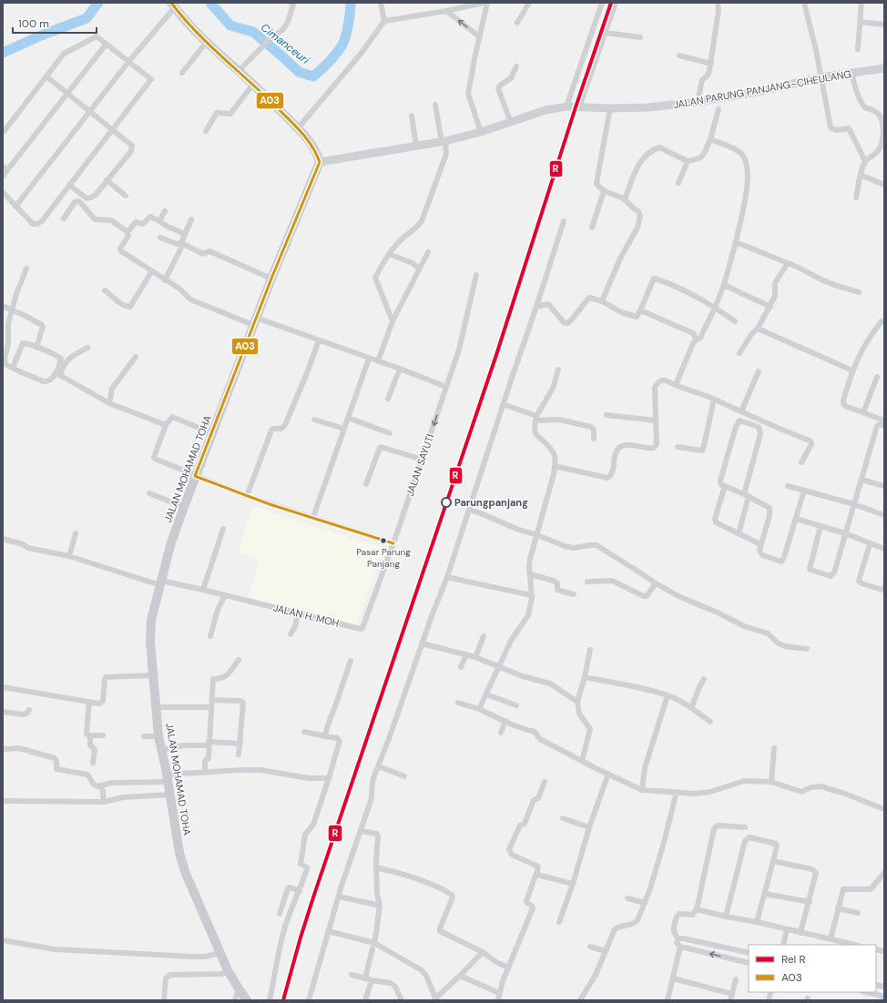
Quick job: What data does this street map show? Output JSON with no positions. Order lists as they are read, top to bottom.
{
  "streets": {
    "main road": ["JALAN MOHAMAD TOHA"],
    "street": ["JALAN PARUNG PANJANG–CIHEULANG", "JALAN SAYUTI", "JALAN H. MOH"]
  },
  "crossings": [
    ["JALAN PARUNG PANJANG–CIHEULANG", "JALAN MOHAMAD TOHA"],
    ["JALAN SAYUTI", "JALAN H. MOH"],
    ["JALAN MOHAMAD TOHA", "JALAN H. MOH"]
  ],
  "water": ["Cimanceuri"],
  "places": ["Parungpanjang", "Pasar Parung Panjang"],
  "lines": ["rail line R", "transit line A03"],
  "legend": ["Rel R", "A03"],
  "scale_bar": "100 m"
}
